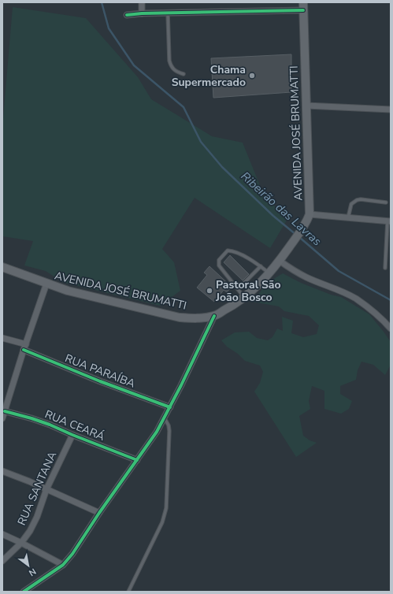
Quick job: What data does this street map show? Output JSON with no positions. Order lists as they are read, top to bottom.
{
  "streets": {
    "main road": ["AVENIDA JOSÉ BRUMATTI"],
    "street": ["RUA PARAÍBA", "RUA CEARÁ", "RUA SANTANA"]
  },
  "crossings": [
    ["RUA CEARÁ", "RUA SANTANA"]
  ],
  "water": ["Ribeirão das Lavras"],
  "places": ["Chama Supermercado", "Pastoral São João Bosco"],
  "north": "bottom right"
}
